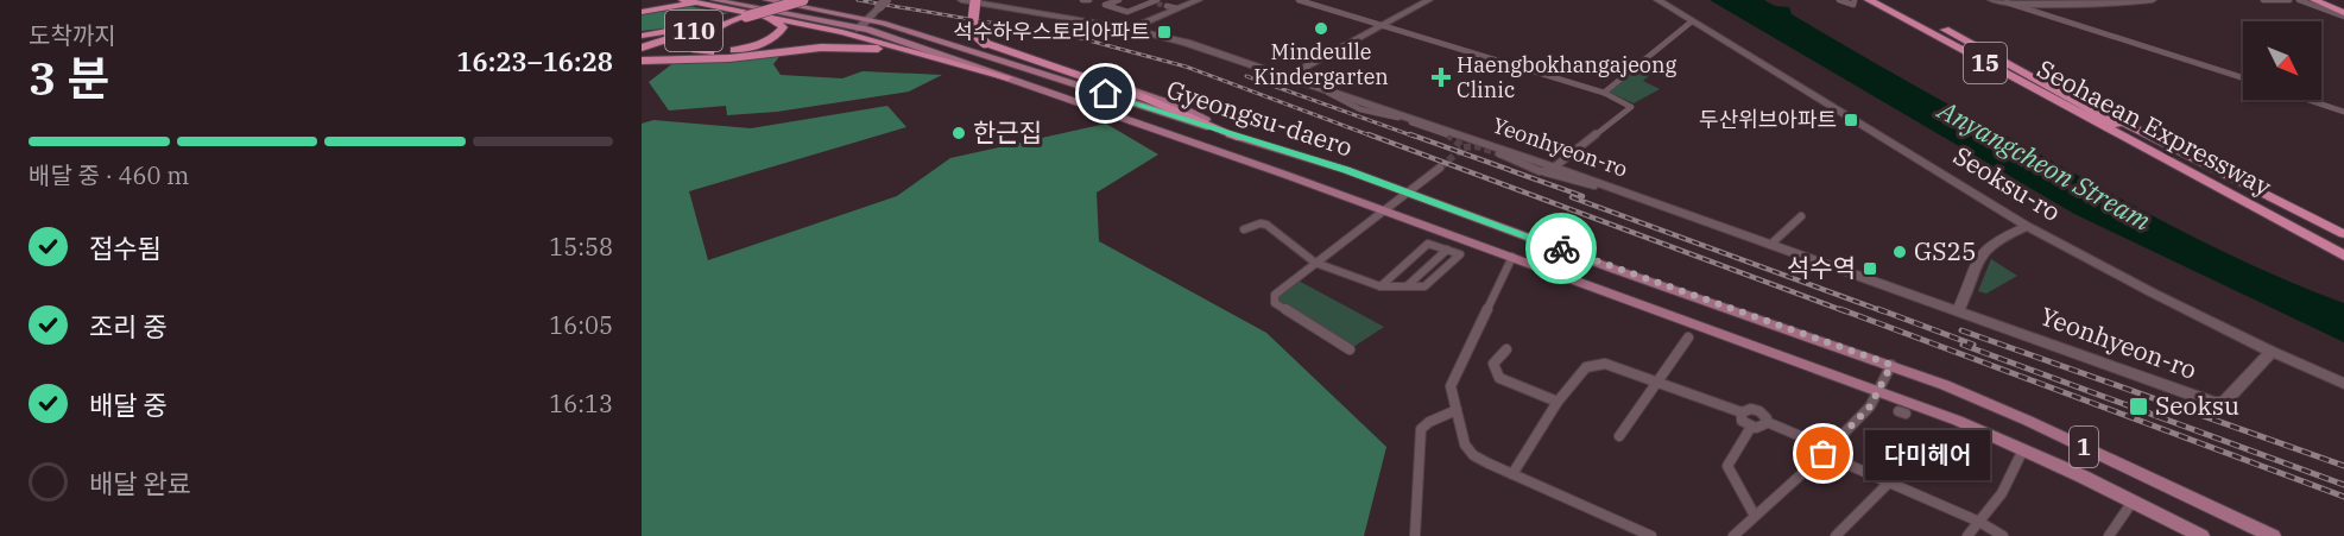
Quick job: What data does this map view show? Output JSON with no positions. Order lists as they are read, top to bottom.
{
  "streets": {
    "highway": ["110", "15", "Seohaean Expressway"],
    "main road": ["Gyeongsu-daero", "1"],
    "street": ["Yeonhyeon-ro", "Seoksu-ro"]
  },
  "crossings": [
    ["Gyeongsu-daero", "1"],
    ["Yeonhyeon-ro", "Seoksu-ro"]
  ],
  "water": ["Anyangcheon Stream"],
  "places": {
    "other": [
      "Mindeulle Kindergarten",
      "한근집",
      "GS25",
      "다미헤어"
    ],
    "transit": [
      "석수하우스토리아파트",
      "두산위브아파트",
      "석수역",
      "Seoksu"
    ],
    "health": ["Haengbokhangajeong Clinic"]
  },
  "north": "bottom right",
  "page": {
    "heading": ["3 분", "도착까지", "16:23–16:28"],
    "bar": "배달 중 · 460 m",
    "list": [
      ["접수됨", "15:58"],
      ["조리 중", "16:05"],
      ["배달 중", "16:13"],
      "배달 완료"
    ],
    "bubble": "다미헤어"
  }
}
